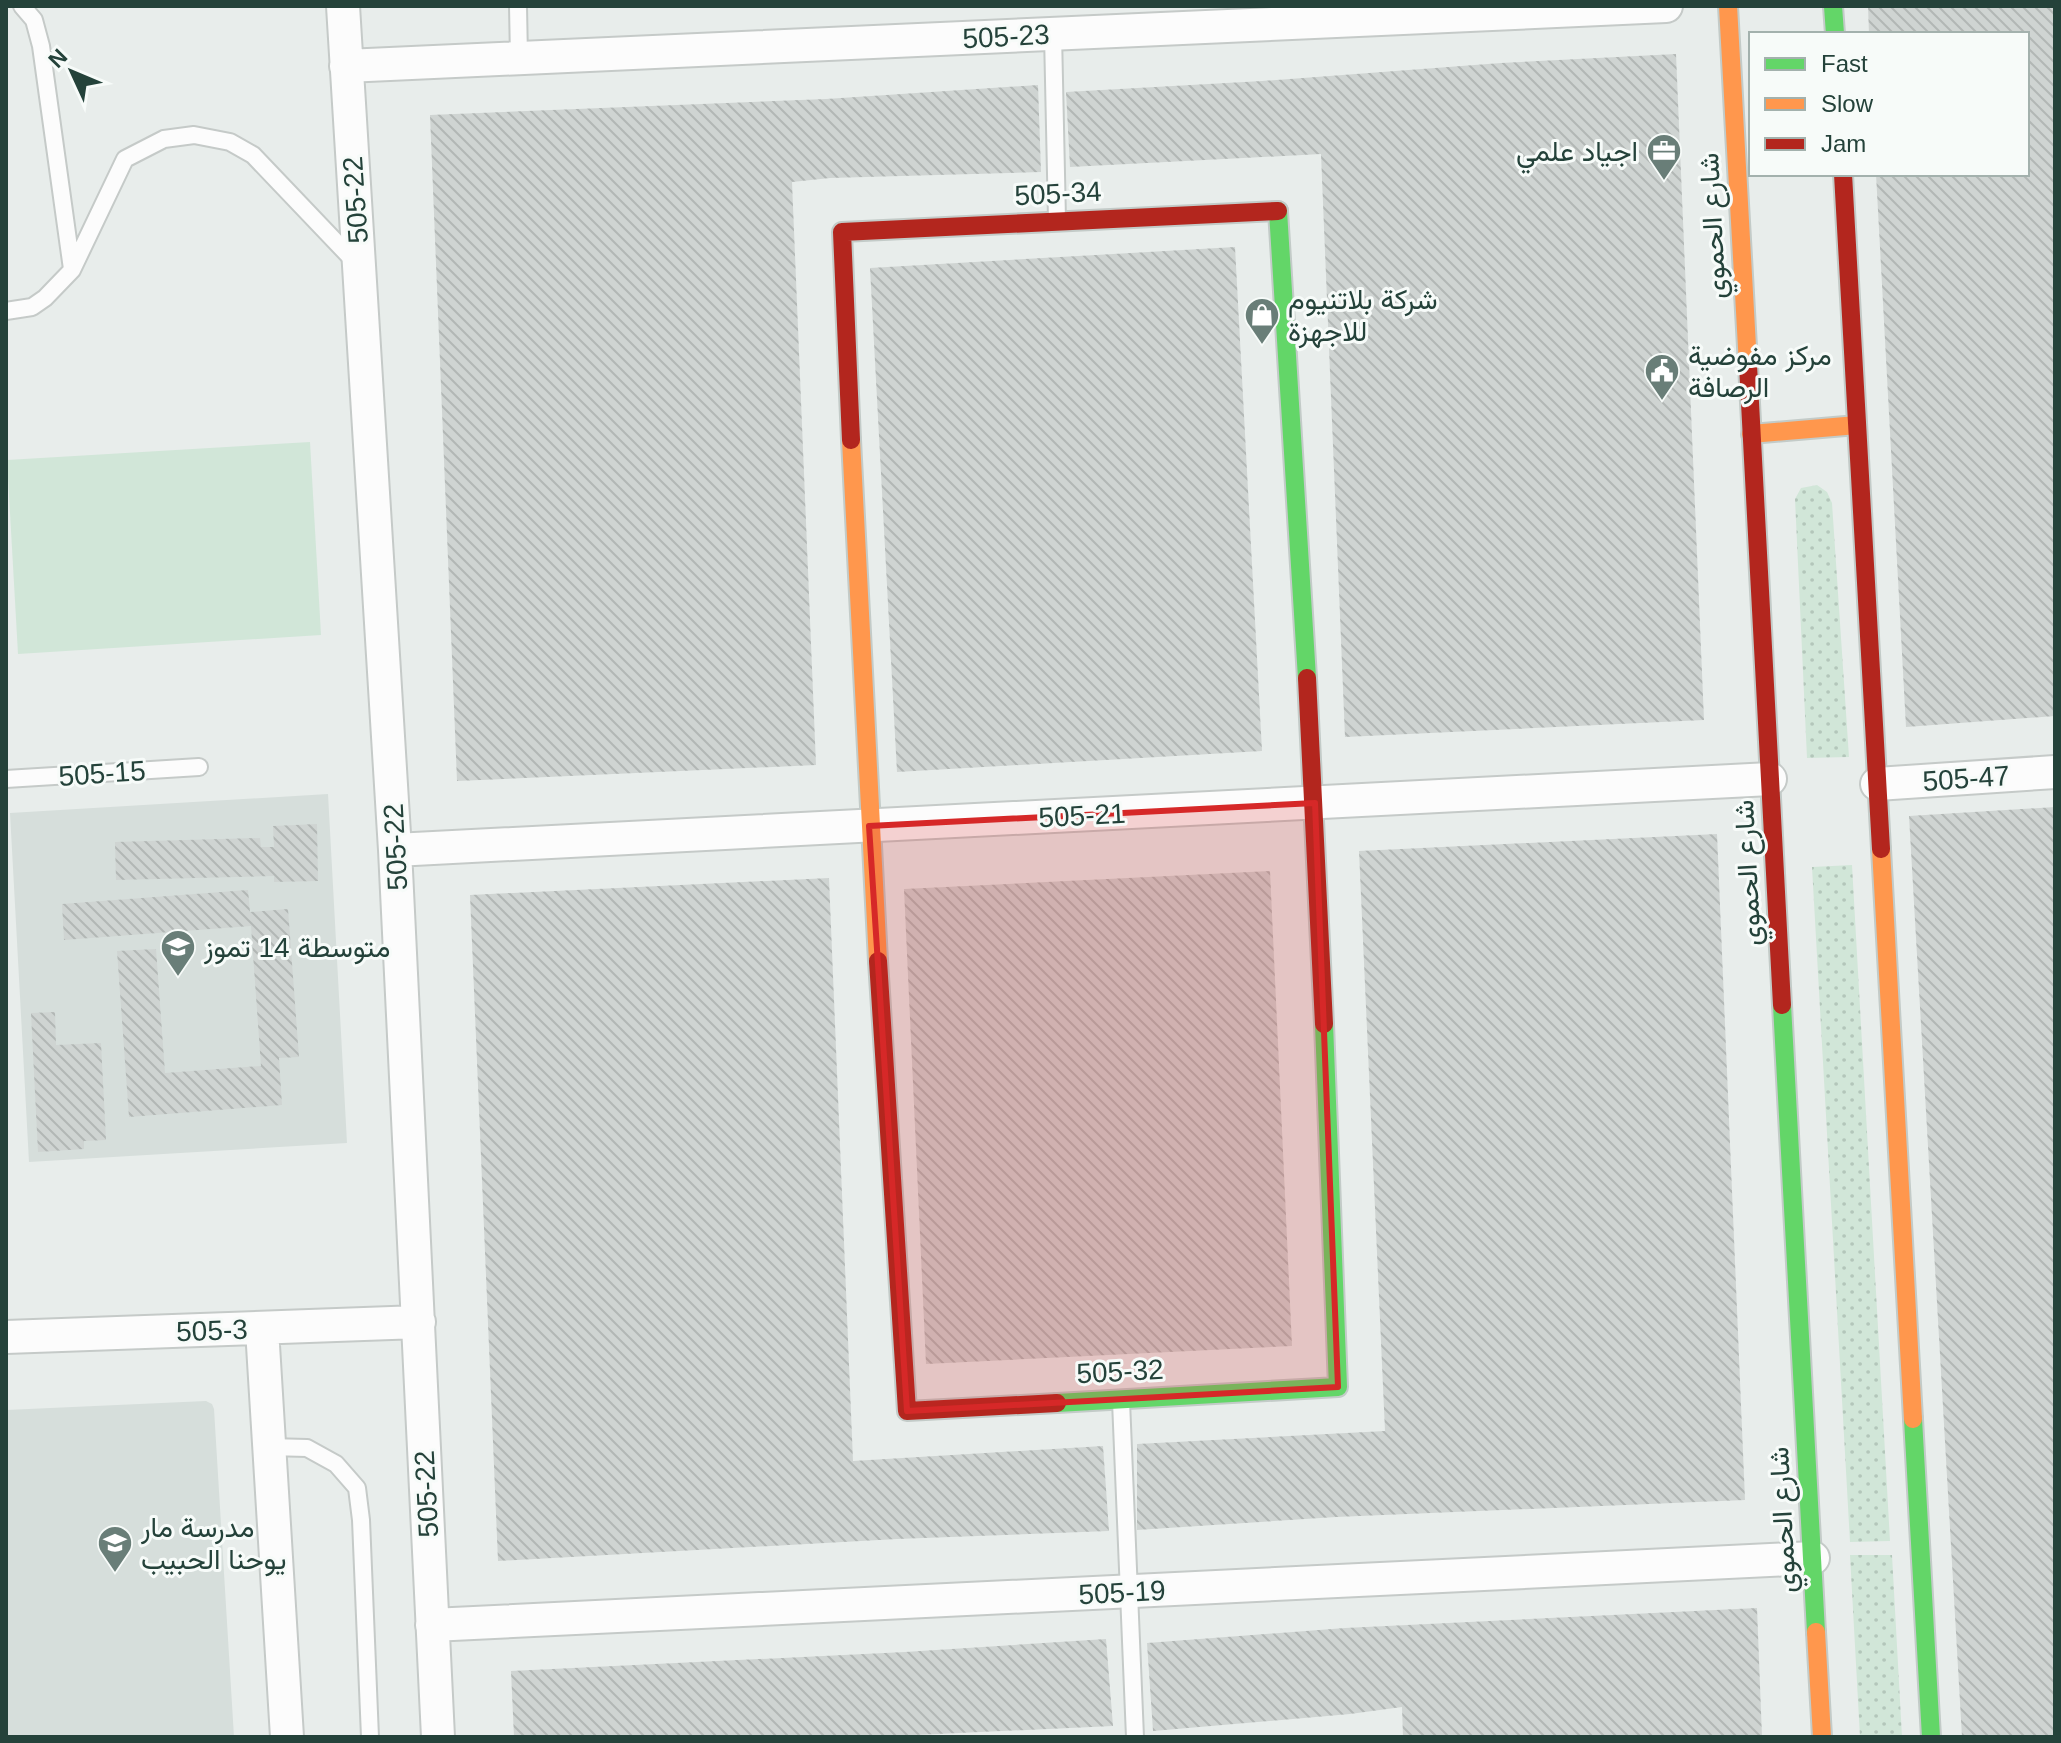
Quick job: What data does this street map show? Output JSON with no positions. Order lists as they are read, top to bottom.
{
  "streets": {
    "street": [
      "505-23",
      "505-34",
      "505-22",
      "شارع الحموي",
      "505-47",
      "505-21",
      "505-3",
      "505-32",
      "505-19"
    ],
    "lane": ["505-15"]
  },
  "crossings": [
    ["505-23", "505-22"],
    ["505-34", "505-21"],
    ["505-34", "505-32"],
    ["505-22", "505-21"],
    ["505-22", "505-3"],
    ["505-22", "505-19"],
    ["شارع الحموي", "505-21"],
    ["شارع الحموي", "505-19"],
    ["505-21", "505-32"]
  ],
  "places": {
    "office": ["اجياد علمي"],
    "shop": ["شركة بلاتنيوم للاجهزة"],
    "public building": ["مركز مفوضية الرصافة"],
    "school or university": ["متوسطة 14 تموز", "مدرسة مار يوحنا الحبيب"]
  },
  "legend": ["Fast", "Slow", "Jam"],
  "north": "top left"
}
